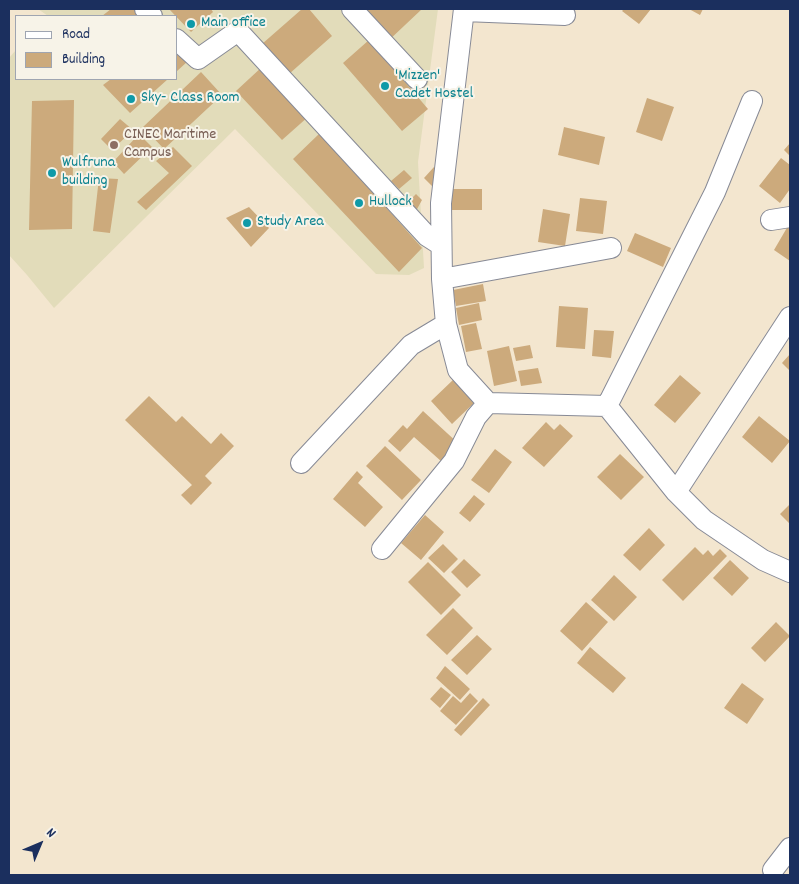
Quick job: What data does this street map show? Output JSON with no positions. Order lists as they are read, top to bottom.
{
  "places": [
    "Main office",
    "'Mizzen' Cadet Hostel",
    "Sky- Class Room",
    "CINEC Maritime Campus",
    "Wulfruna building",
    "Hullock",
    "Study Area"
  ],
  "legend": ["Road", "Building"],
  "north": "top right"
}
